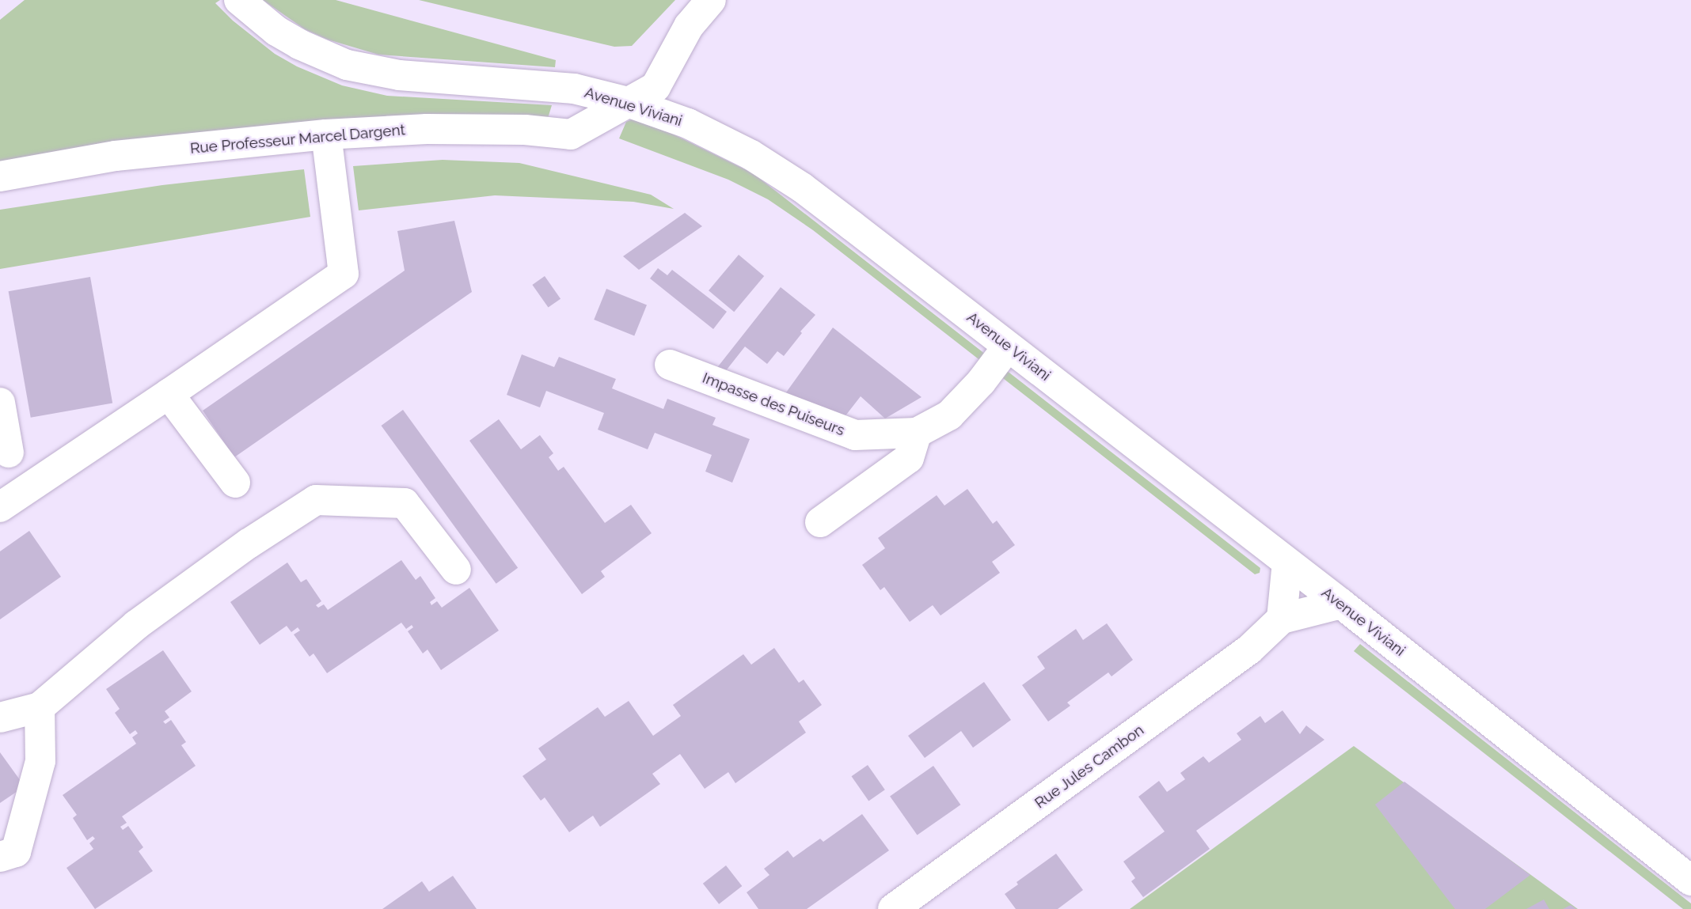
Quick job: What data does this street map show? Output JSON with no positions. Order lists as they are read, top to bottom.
{
  "streets": {
    "street": [
      "Avenue Viviani",
      "Rue Professeur Marcel Dargent",
      "Impasse des Puiseurs",
      "Rue Jules Cambon"
    ]
  },
  "crossings": [
    ["Avenue Viviani", "Rue Professeur Marcel Dargent"],
    ["Avenue Viviani", "Impasse des Puiseurs"],
    ["Avenue Viviani", "Rue Jules Cambon"]
  ]
}
